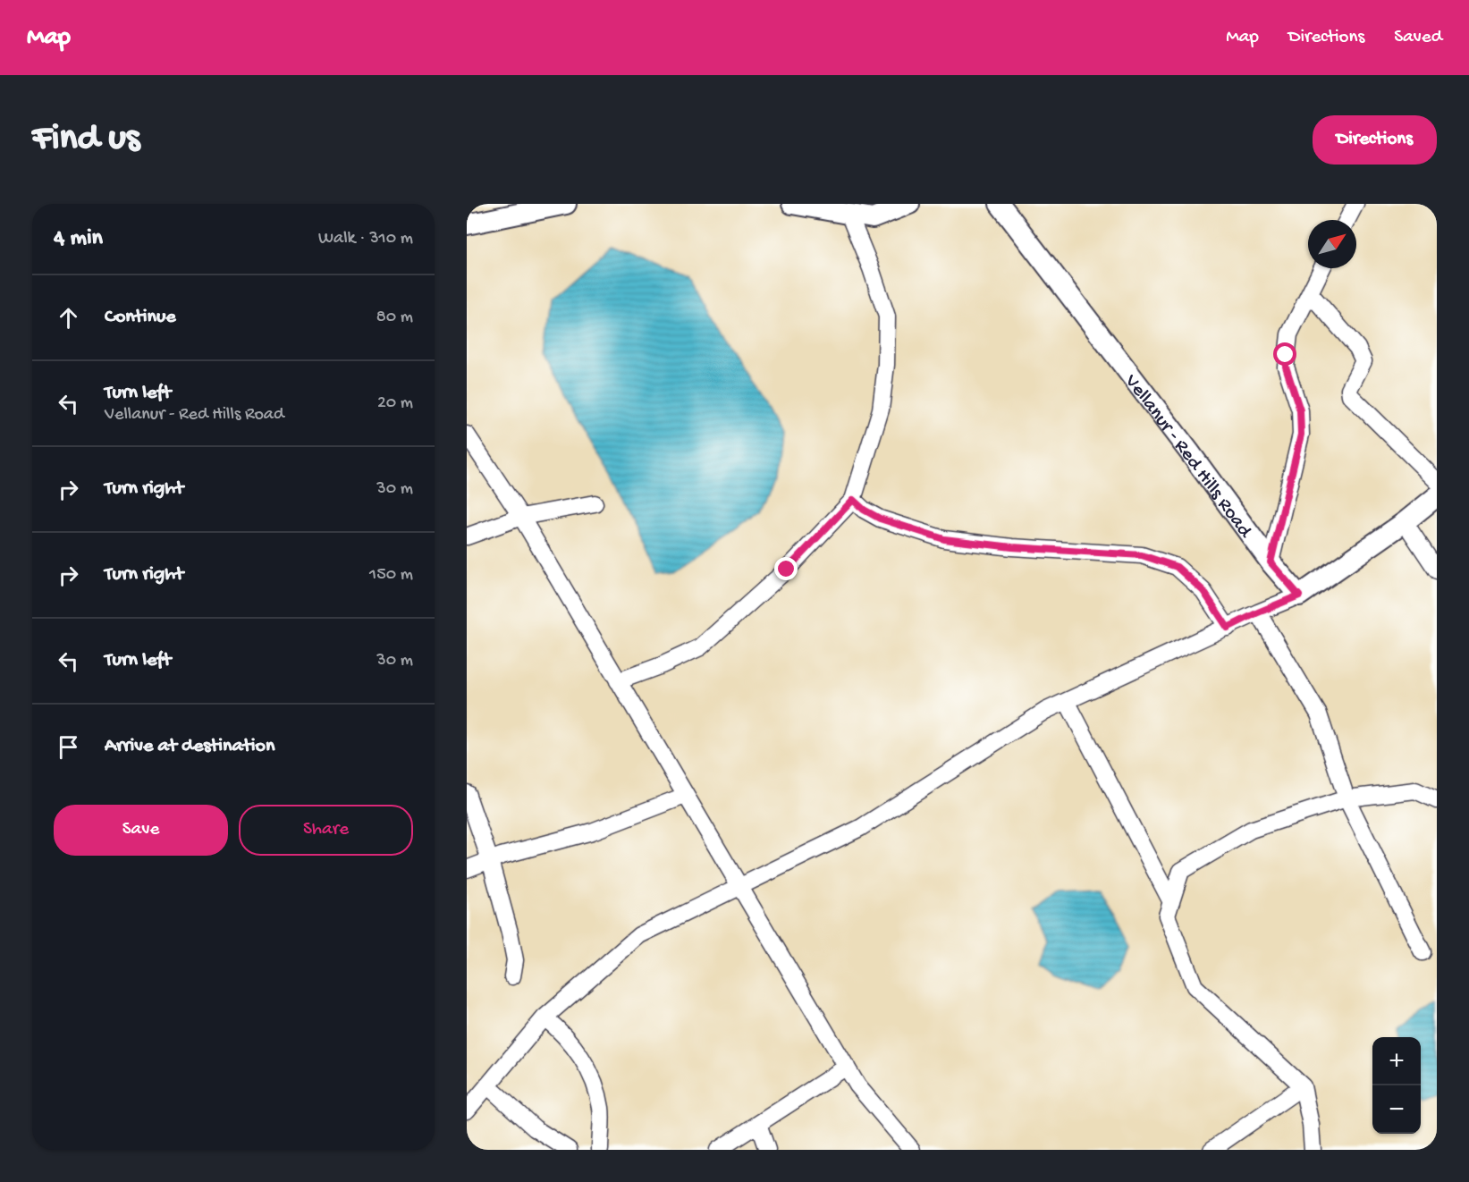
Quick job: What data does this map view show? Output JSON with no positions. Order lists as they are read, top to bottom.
{
  "streets": {
    "street": ["Vellanur - Red Hills Road"]
  },
  "north": "top right",
  "page": {
    "header": "Map",
    "nav": ["Map", "Directions", "Saved"],
    "buttons": [
      "Directions",
      ["Save", "Share"]
    ],
    "title": "Find us",
    "heading": ["4 min", "Walk · 310 m"],
    "list": [
      ["Continue", "80 m"],
      ["Turn left", "Vellanur - Red Hills Road", "20 m"],
      ["Turn right", "30 m"],
      ["Turn right", "150 m"],
      ["Turn left", "30 m"],
      "Arrive at destination"
    ],
    "map_buttons": ["+", "−"]
  }
}
